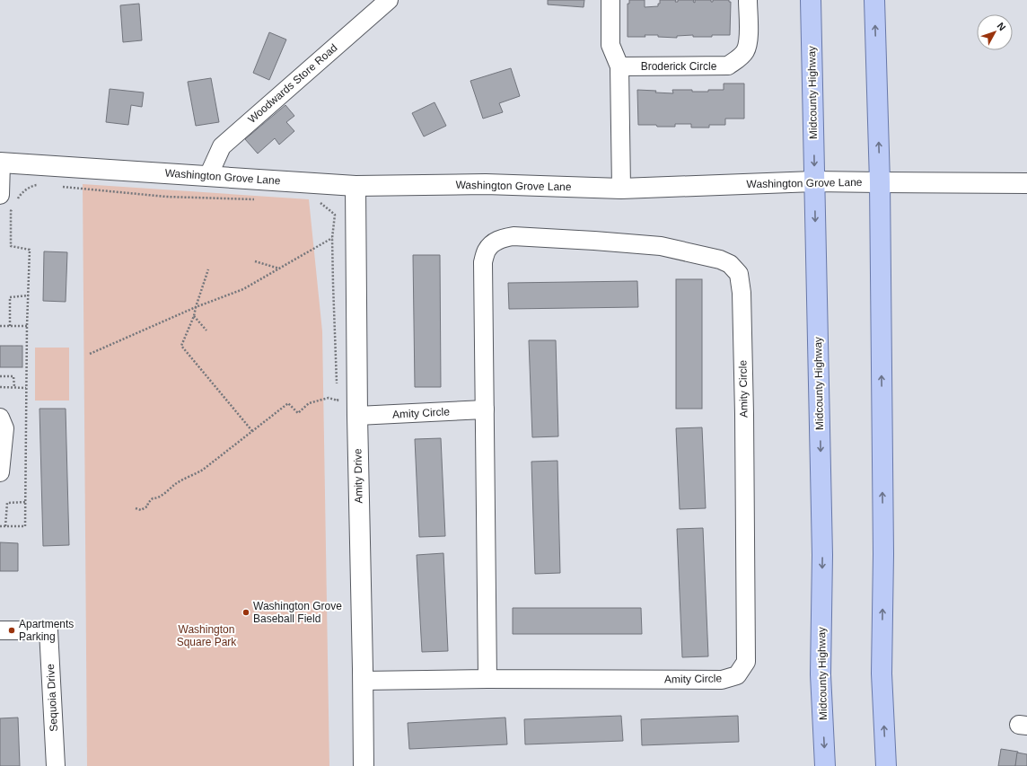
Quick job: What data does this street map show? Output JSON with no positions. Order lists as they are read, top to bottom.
{
  "streets": {
    "main road": ["Midcounty Highway"],
    "street": [
      "Broderick Circle",
      "Woodwards Store Road",
      "Washington Grove Lane",
      "Amity Circle",
      "Amity Drive",
      "Sequoia Drive"
    ]
  },
  "crossings": [
    ["Woodwards Store Road", "Washington Grove Lane"],
    ["Midcounty Highway", "Washington Grove Lane"],
    ["Washington Grove Lane", "Amity Drive"],
    ["Amity Circle", "Amity Drive"]
  ],
  "parks": ["Washington Square Park"],
  "places": ["Washington Grove Baseball Field", "Apartments Parking"],
  "north": "top right"
}
